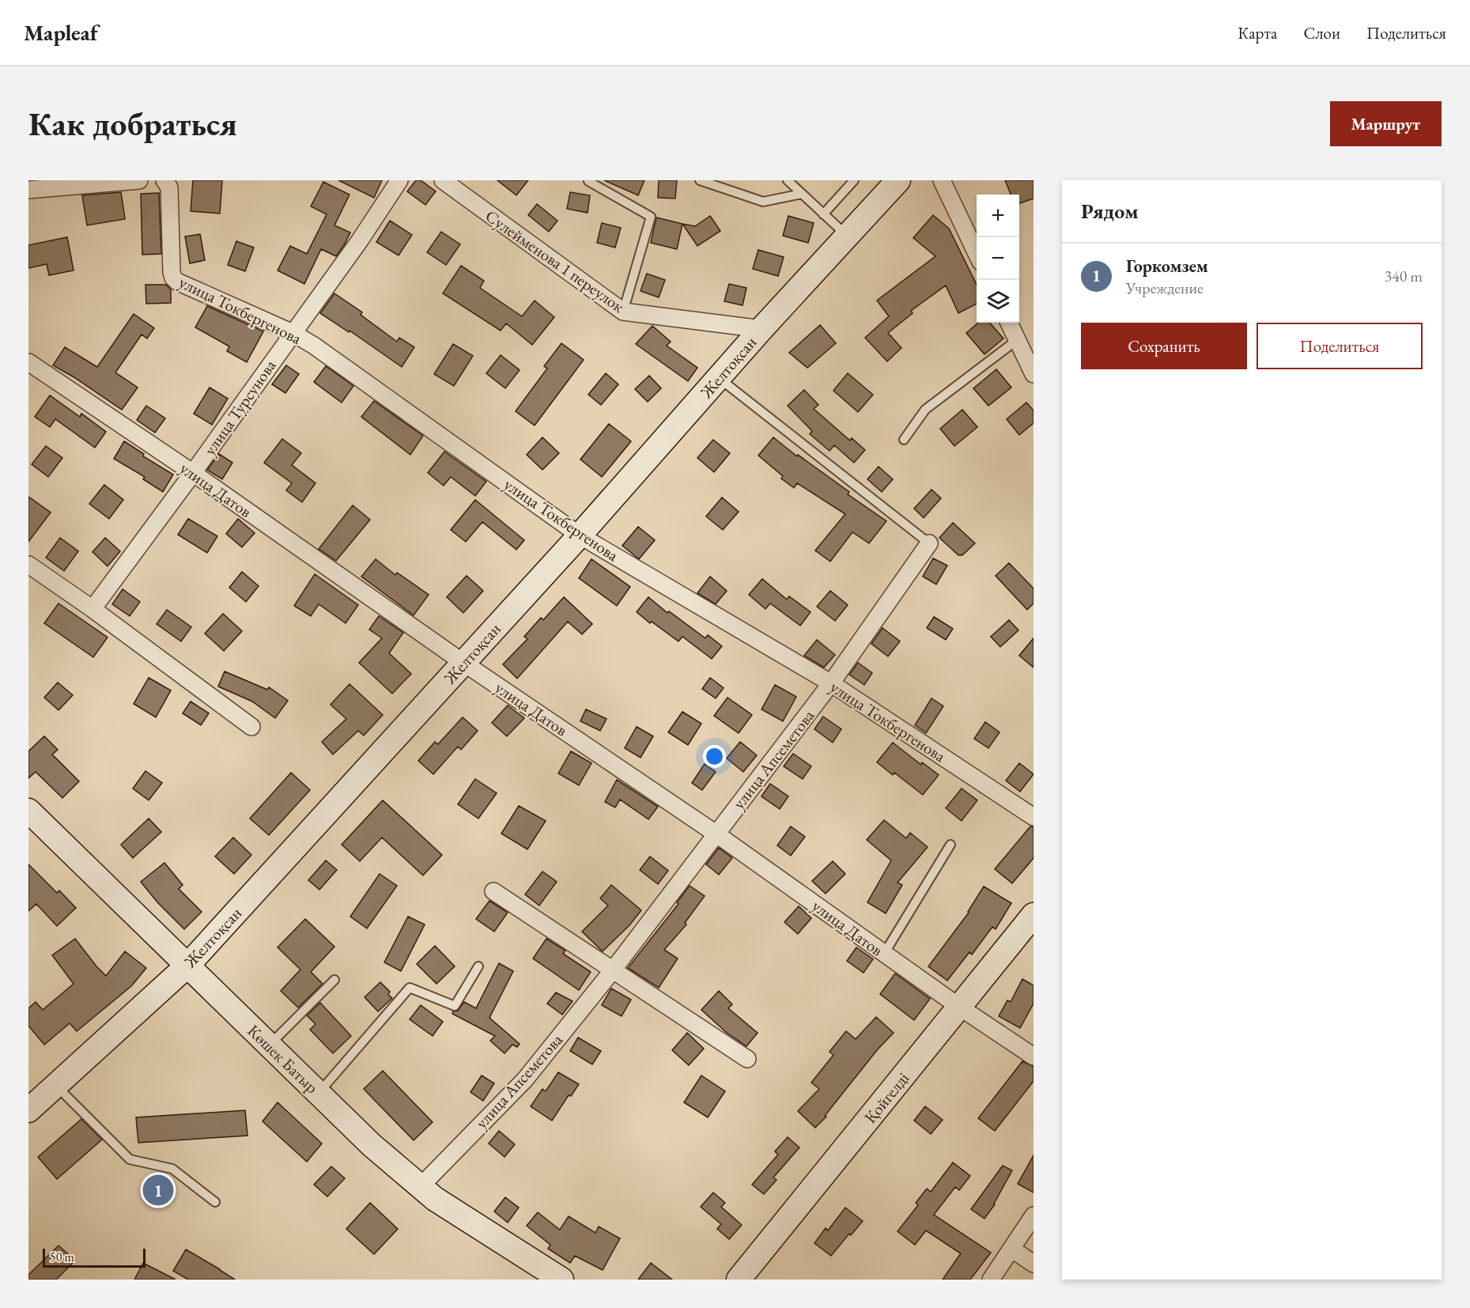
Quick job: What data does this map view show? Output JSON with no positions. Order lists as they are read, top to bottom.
{
  "streets": {
    "street": [
      "Сулейменова 1 переулок",
      "улица Токбергенова",
      "Желтоқсан",
      "улица Турсунова",
      "улица Датов",
      "улица Апсеметова",
      "Көшек Батыр",
      "Қойгелді"
    ]
  },
  "crossings": [
    ["Сулейменова 1 переулок", "Желтоқсан"],
    ["улица Токбергенова", "Желтоқсан"],
    ["улица Токбергенова", "улица Турсунова"],
    ["улица Токбергенова", "улица Апсеметова"],
    ["Желтоқсан", "улица Датов"],
    ["Желтоқсан", "Көшек Батыр"],
    ["улица Турсунова", "улица Датов"],
    ["улица Датов", "улица Апсеметова"],
    ["улица Датов", "Қойгелді"],
    ["улица Апсеметова", "Көшек Батыр"]
  ],
  "scale_bar": "50 m",
  "page": {
    "header": "Mapleaf",
    "nav": ["Карта", "Слои", "Поделиться"],
    "buttons": [
      "Маршрут",
      ["Сохранить", "Поделиться"]
    ],
    "title": "Как добраться",
    "heading": "Рядом",
    "map_buttons": ["+", "−"],
    "list": [
      {
        "mark": "1",
        "name": "Горкомзем",
        "note": "Учреждение",
        "value": "340 m"
      }
    ],
    "pins": "1",
    "scale": "50 m"
  }
}
